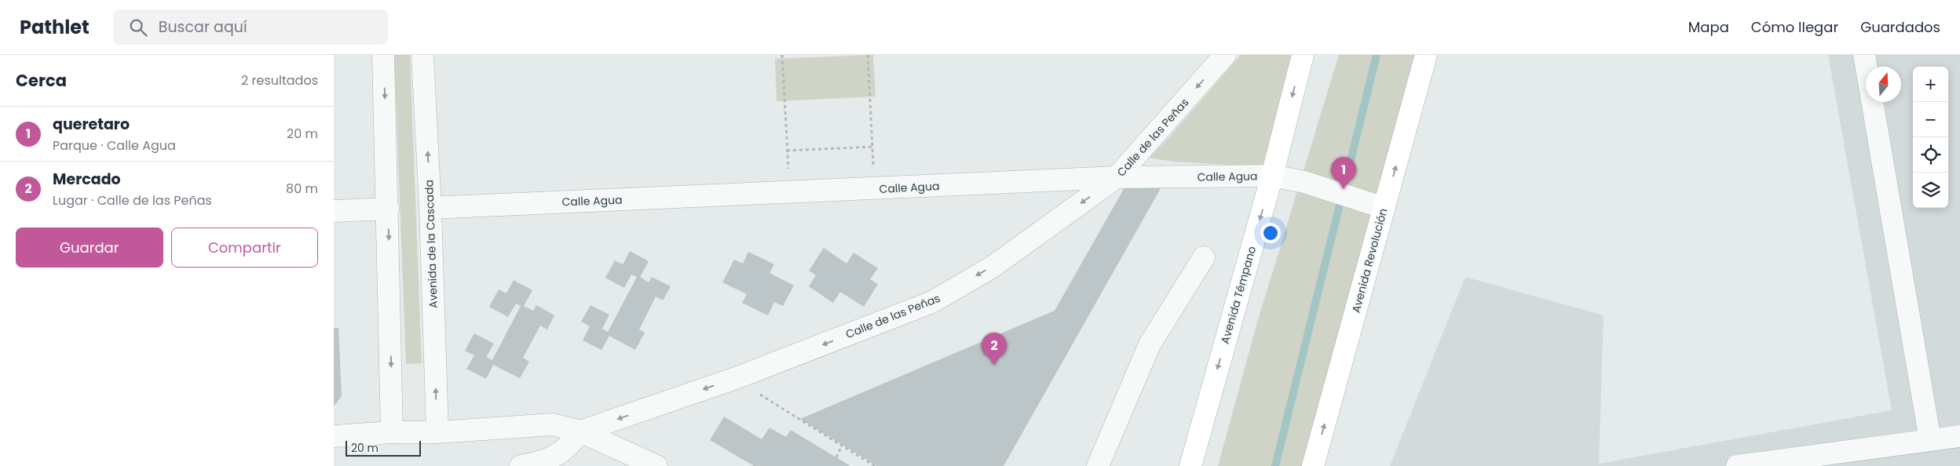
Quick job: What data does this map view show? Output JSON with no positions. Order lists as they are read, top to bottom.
{
  "streets": {
    "main road": ["Avenida Revolución", "Avenida Témpano"],
    "street": ["Calle de las Peñas", "Calle Agua", "Avenida de la Cascada"]
  },
  "crossings": [
    ["Calle de las Peñas", "Calle Agua"],
    ["Calle Agua", "Avenida de la Cascada"],
    ["Calle Agua", "Avenida Revolución"],
    ["Calle Agua", "Avenida Témpano"]
  ],
  "one_way": ["Calle de las Peñas", "Avenida Revolución", "Avenida Témpano"],
  "scale_bar": "20 m",
  "north": "top",
  "page": {
    "header": "Pathlet",
    "search": "Buscar aquí",
    "nav": ["Mapa", "Cómo llegar", "Guardados"],
    "heading": ["Cerca", "2 resultados"],
    "map_buttons": ["+", "−"],
    "list": [
      {
        "mark": "1",
        "name": "queretaro",
        "note": "Parque · Calle Agua",
        "value": "20 m"
      },
      {
        "mark": "2",
        "name": "Mercado",
        "note": "Lugar · Calle de las Peñas",
        "value": "80 m"
      }
    ],
    "pins": ["1", "2"],
    "buttons": ["Guardar", "Compartir"],
    "scale": "20 m"
  }
}
